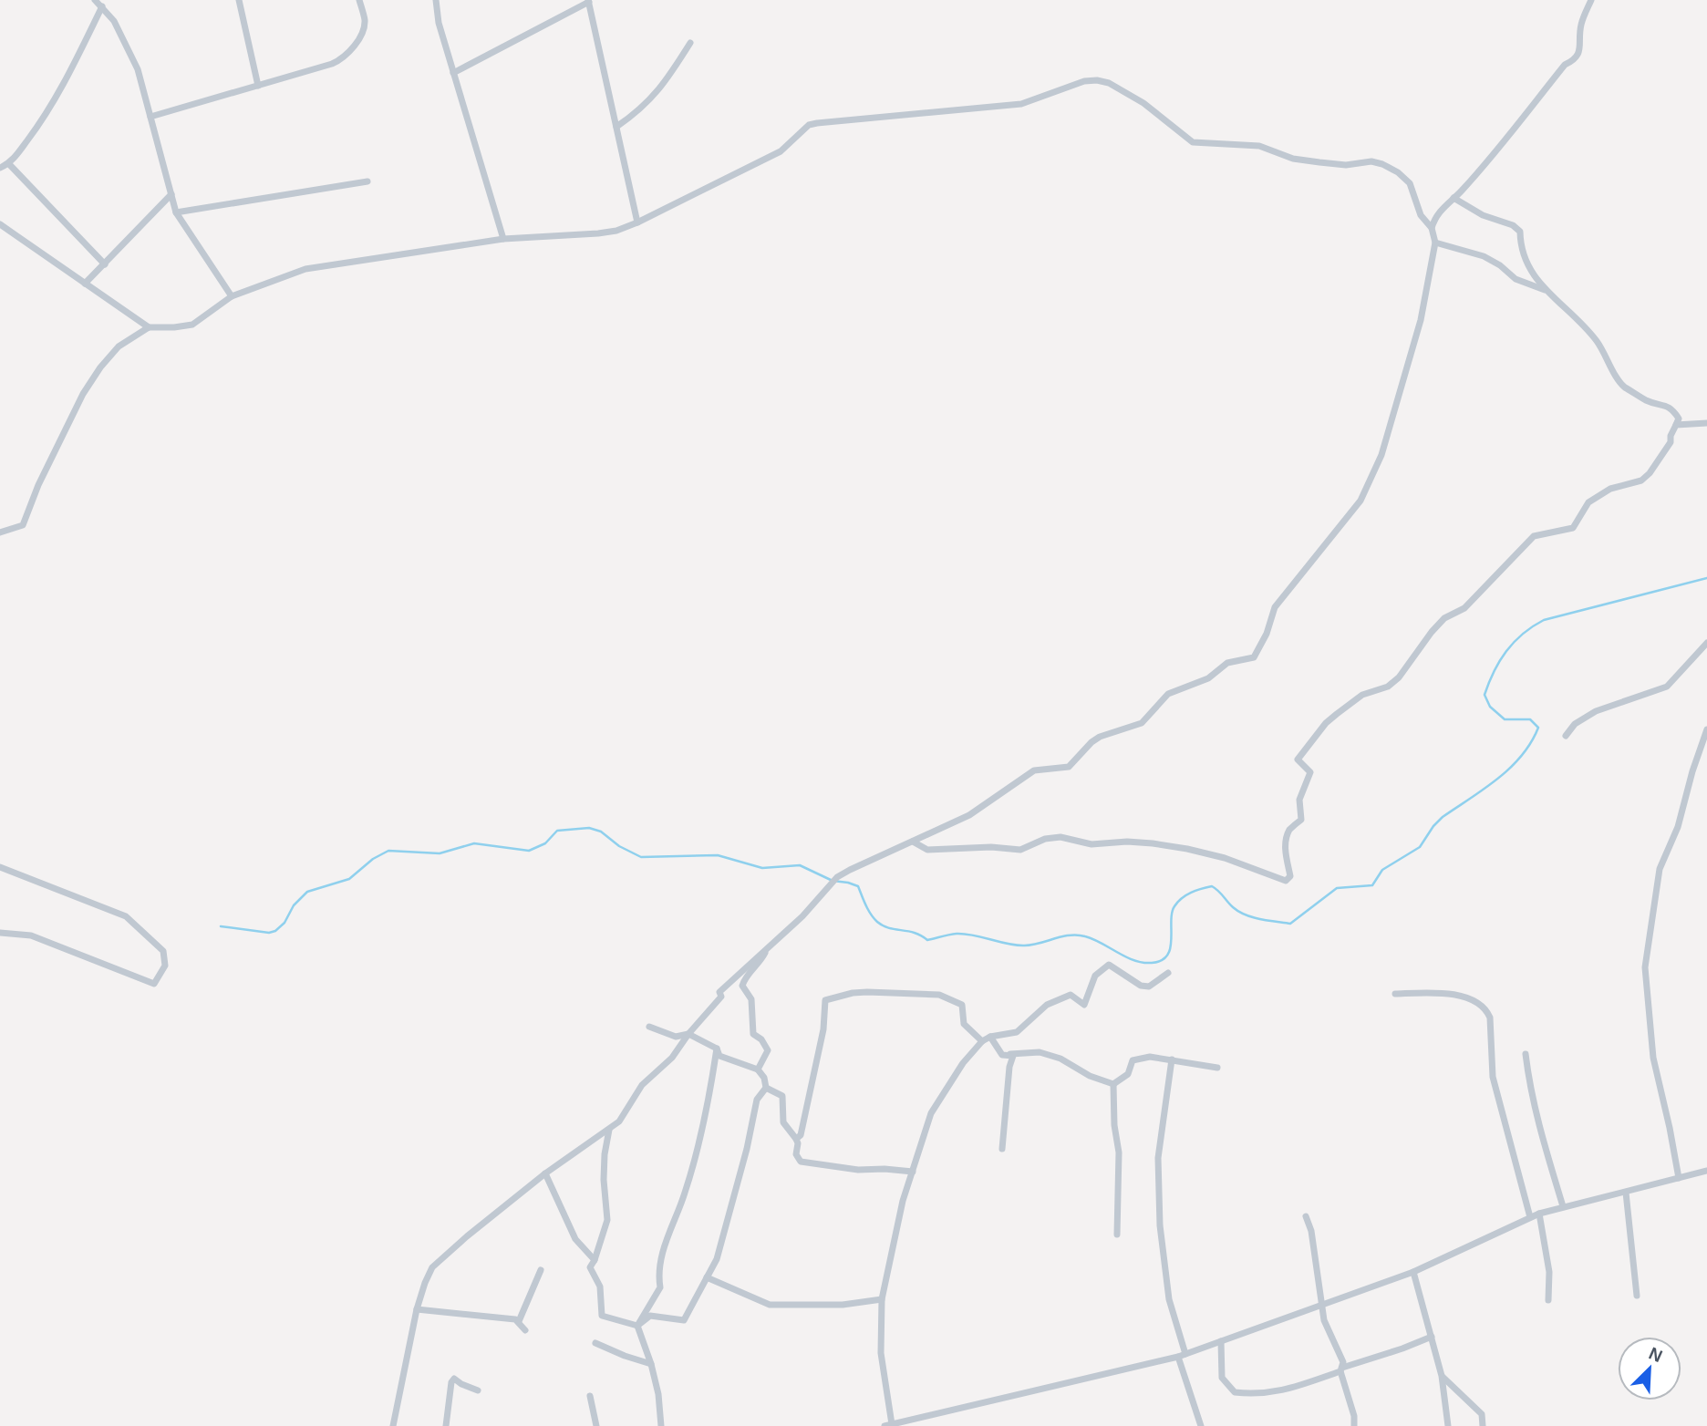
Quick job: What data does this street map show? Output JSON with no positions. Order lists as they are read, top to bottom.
{
  "north": "top right"
}
